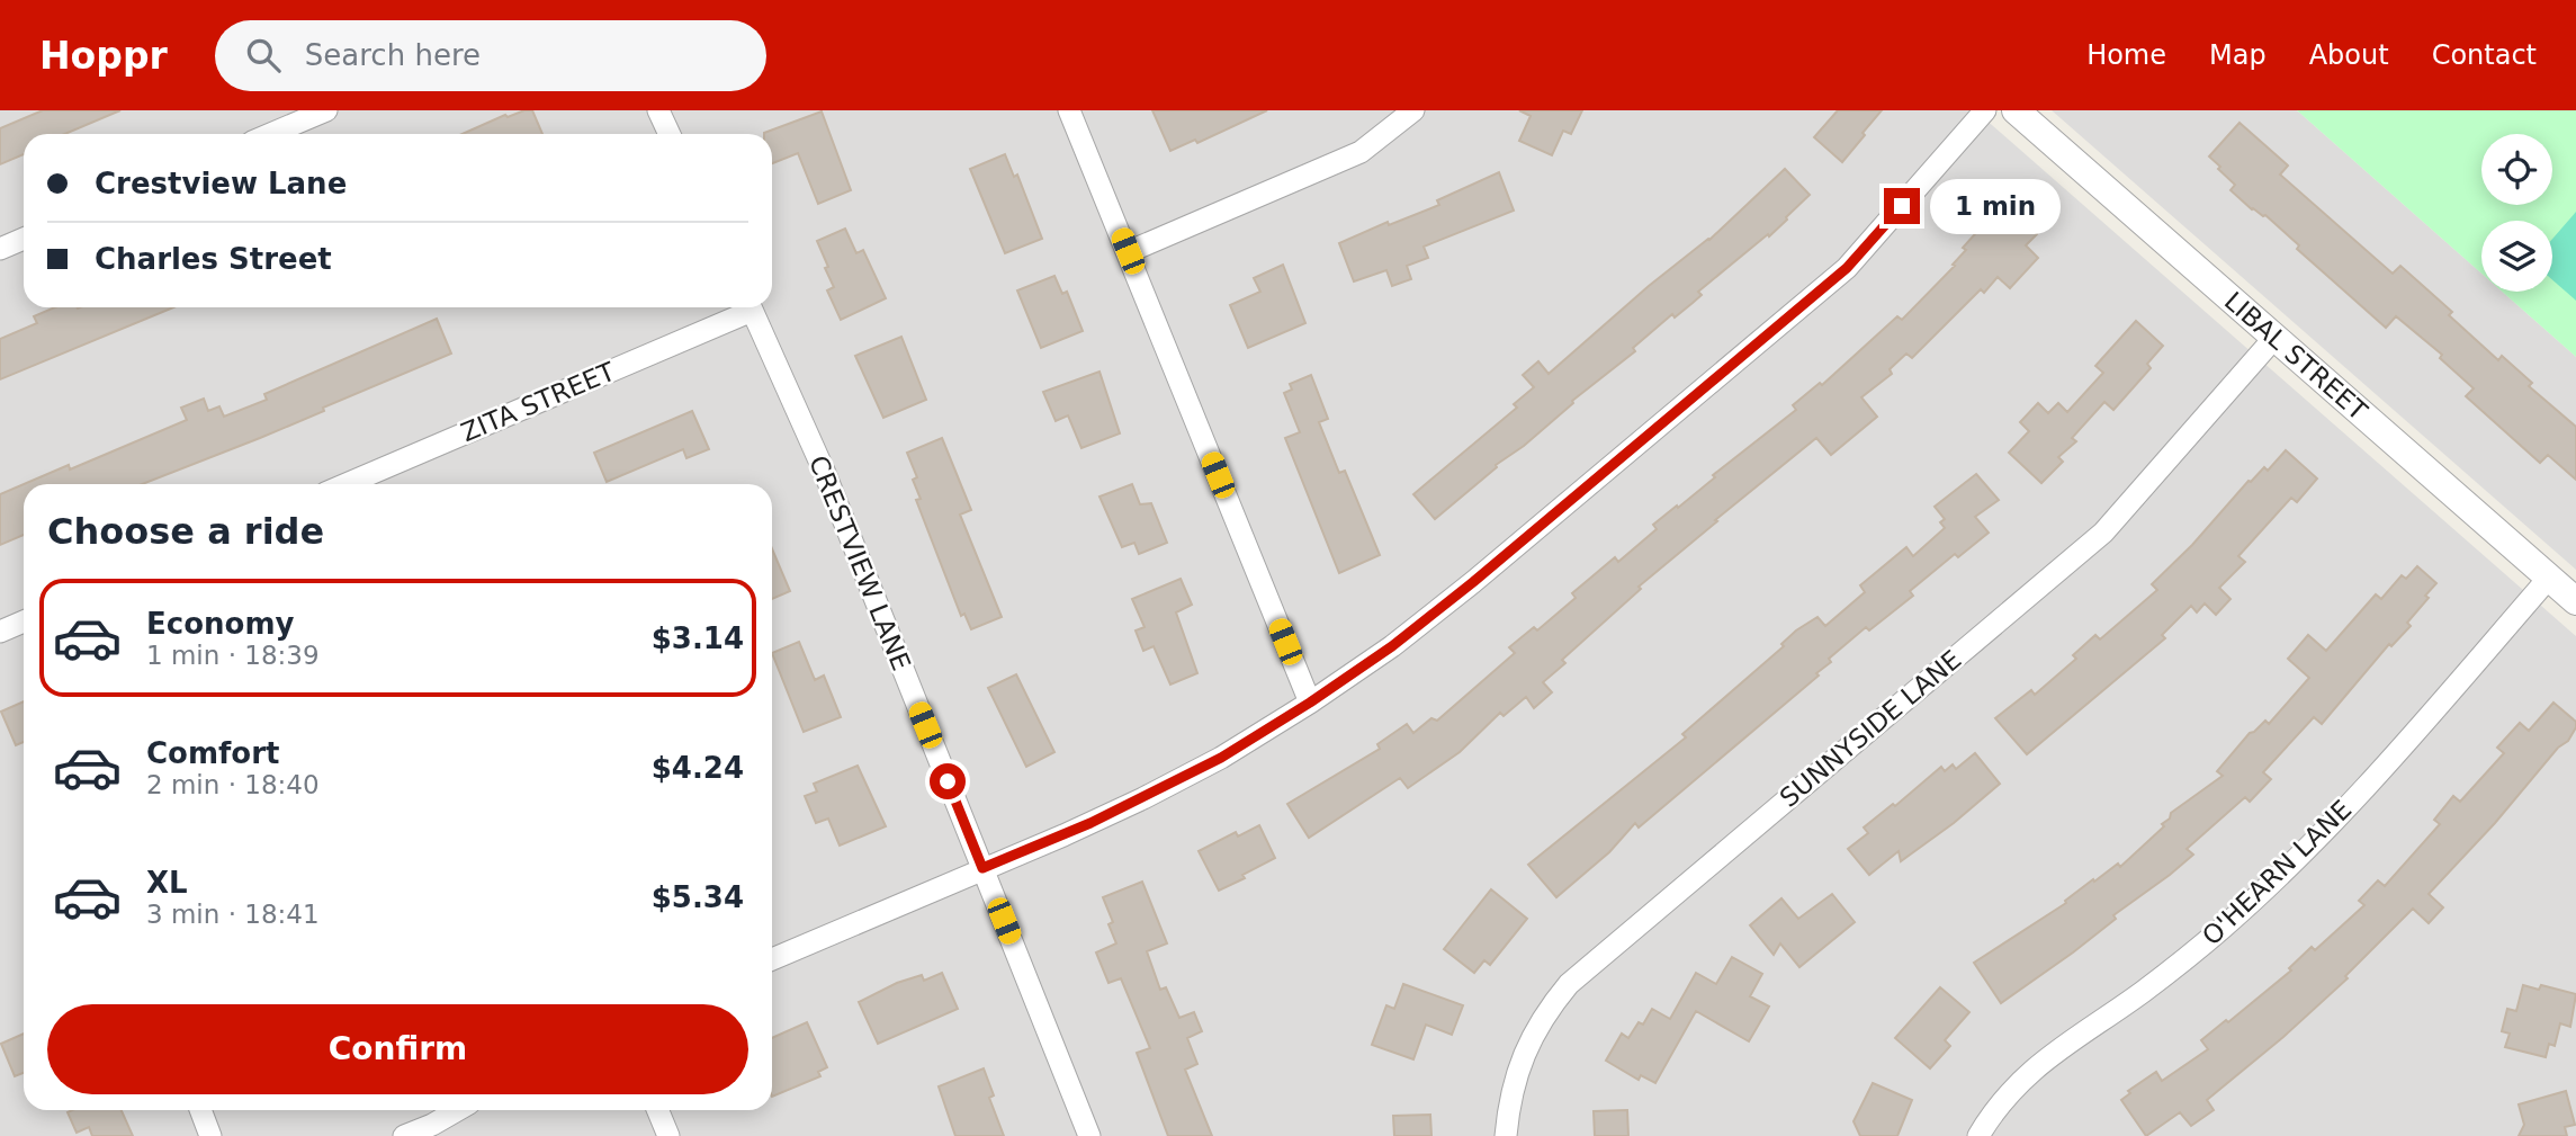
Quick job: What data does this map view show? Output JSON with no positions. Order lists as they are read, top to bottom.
{
  "streets": {
    "street": [
      "LIBAL STREET",
      "ZITA STREET",
      "CRESTVIEW LANE",
      "SUNNYSIDE LANE",
      "O'HEARN LANE"
    ]
  },
  "crossings": [
    ["LIBAL STREET", "SUNNYSIDE LANE"],
    ["LIBAL STREET", "O'HEARN LANE"]
  ],
  "page": {
    "header": "Hoppr",
    "search": "Search here",
    "nav": [
      "Home",
      "Map",
      "About",
      "Contact"
    ],
    "banner": ["Crestview Lane", "Charles Street"],
    "bubble": "1 min",
    "heading": "Choose a ride",
    "list": [
      {
        "name": "Economy",
        "note": "1 min · 18:39",
        "value": "$3.14"
      },
      {
        "name": "Comfort",
        "note": "2 min · 18:40",
        "value": "$4.24"
      },
      {
        "name": "XL",
        "note": "3 min · 18:41",
        "value": "$5.34"
      }
    ],
    "buttons": "Confirm"
  }
}
